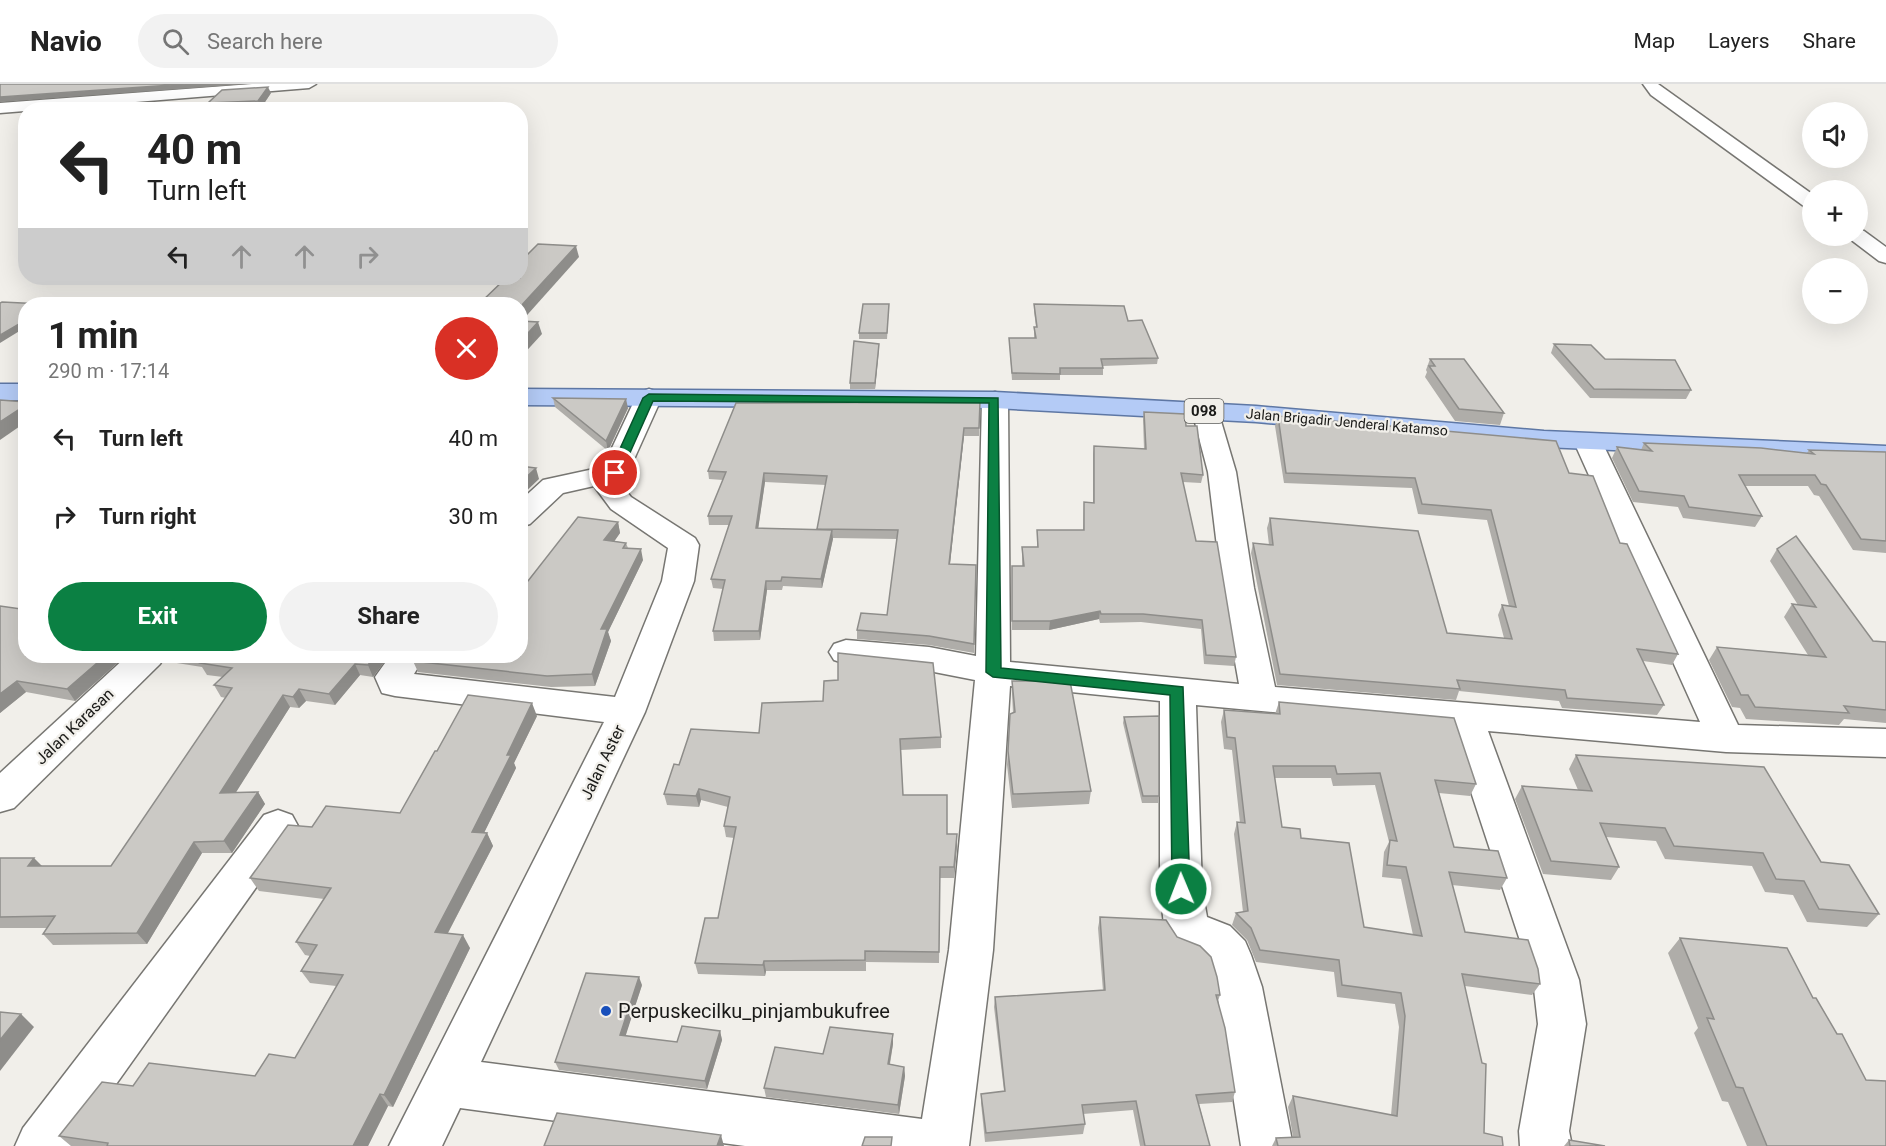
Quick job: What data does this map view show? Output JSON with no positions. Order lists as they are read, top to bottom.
{
  "streets": {
    "main road": ["098", "Jalan Brigadir Jenderal Katamso"],
    "street": ["Jalan Karasan", "Jalan Aster"]
  },
  "places": ["Perpuskecilku_pinjambukufree"],
  "page": {
    "header": "Navio",
    "search": "Search here",
    "nav": ["Map", "Layers", "Share"],
    "map_buttons": ["+", "−"],
    "turn": ["40 m", "Turn left"],
    "heading": ["1 min", "290 m · 17:14"],
    "list": [
      {
        "name": "Turn left",
        "value": "40 m"
      },
      {
        "name": "Turn right",
        "value": "30 m"
      }
    ],
    "buttons": ["Exit", "Share"]
  }
}
